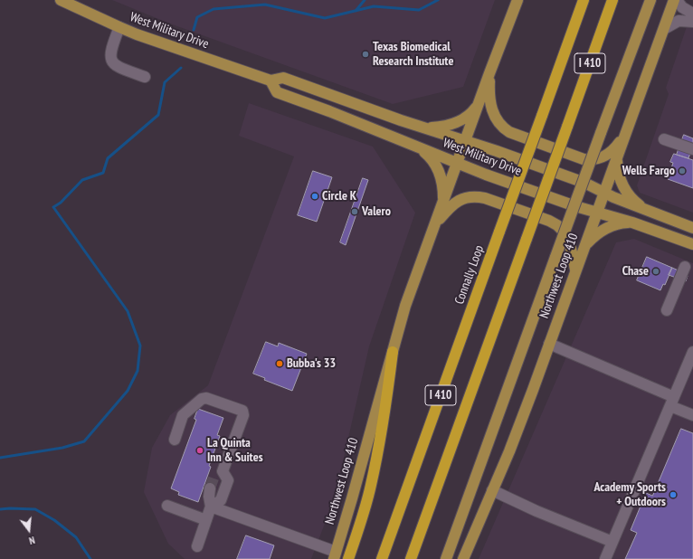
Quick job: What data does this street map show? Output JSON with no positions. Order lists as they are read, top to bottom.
{
  "streets": {
    "highway": ["I 410", "Connally Loop"],
    "main road": ["West Military Drive", "Northwest Loop 410"]
  },
  "crossings": [
    ["West Military Drive", "Northwest Loop 410"]
  ],
  "places": [
    "Texas Biomedical Research Institute",
    "Wells Fargo",
    "Circle K",
    "Valero",
    "Chase",
    "Bubba's 33",
    "La Quinta Inn & Suites",
    "Academy Sports + Outdoors"
  ],
  "north": "bottom"
}
